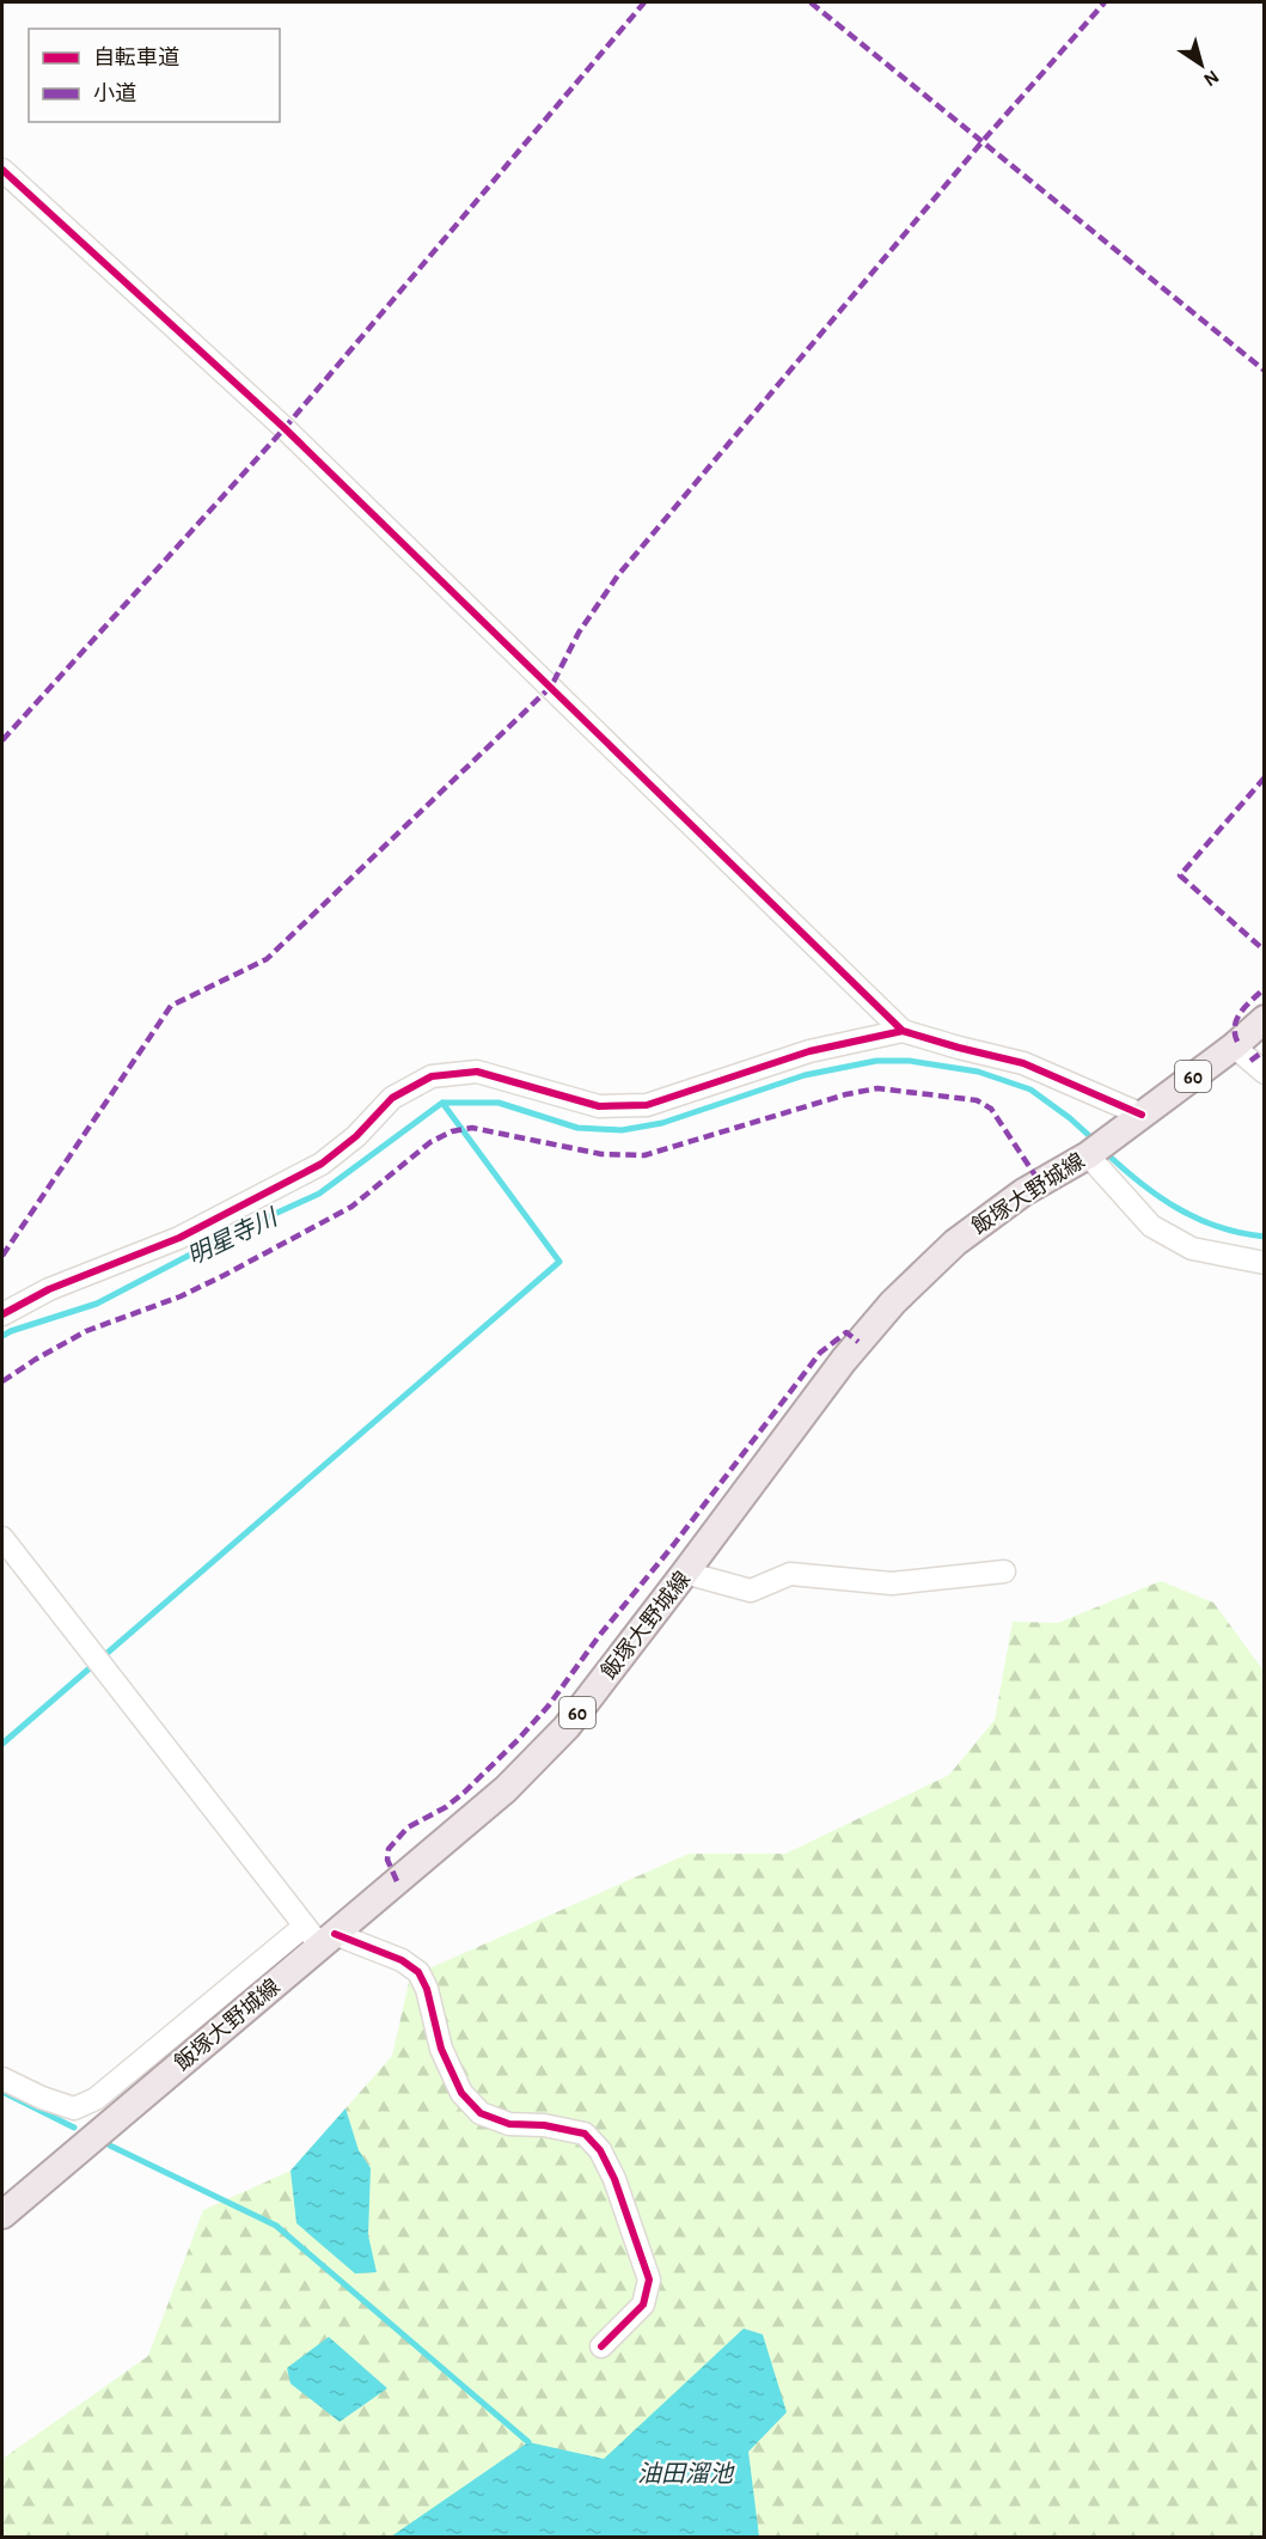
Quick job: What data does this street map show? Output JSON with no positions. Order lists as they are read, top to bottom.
{
  "streets": {
    "main road": ["60", "飯塚大野城線"]
  },
  "water": ["明星寺川", "油田溜池"],
  "legend": ["自転車道", "小道"],
  "north": "bottom right"
}
